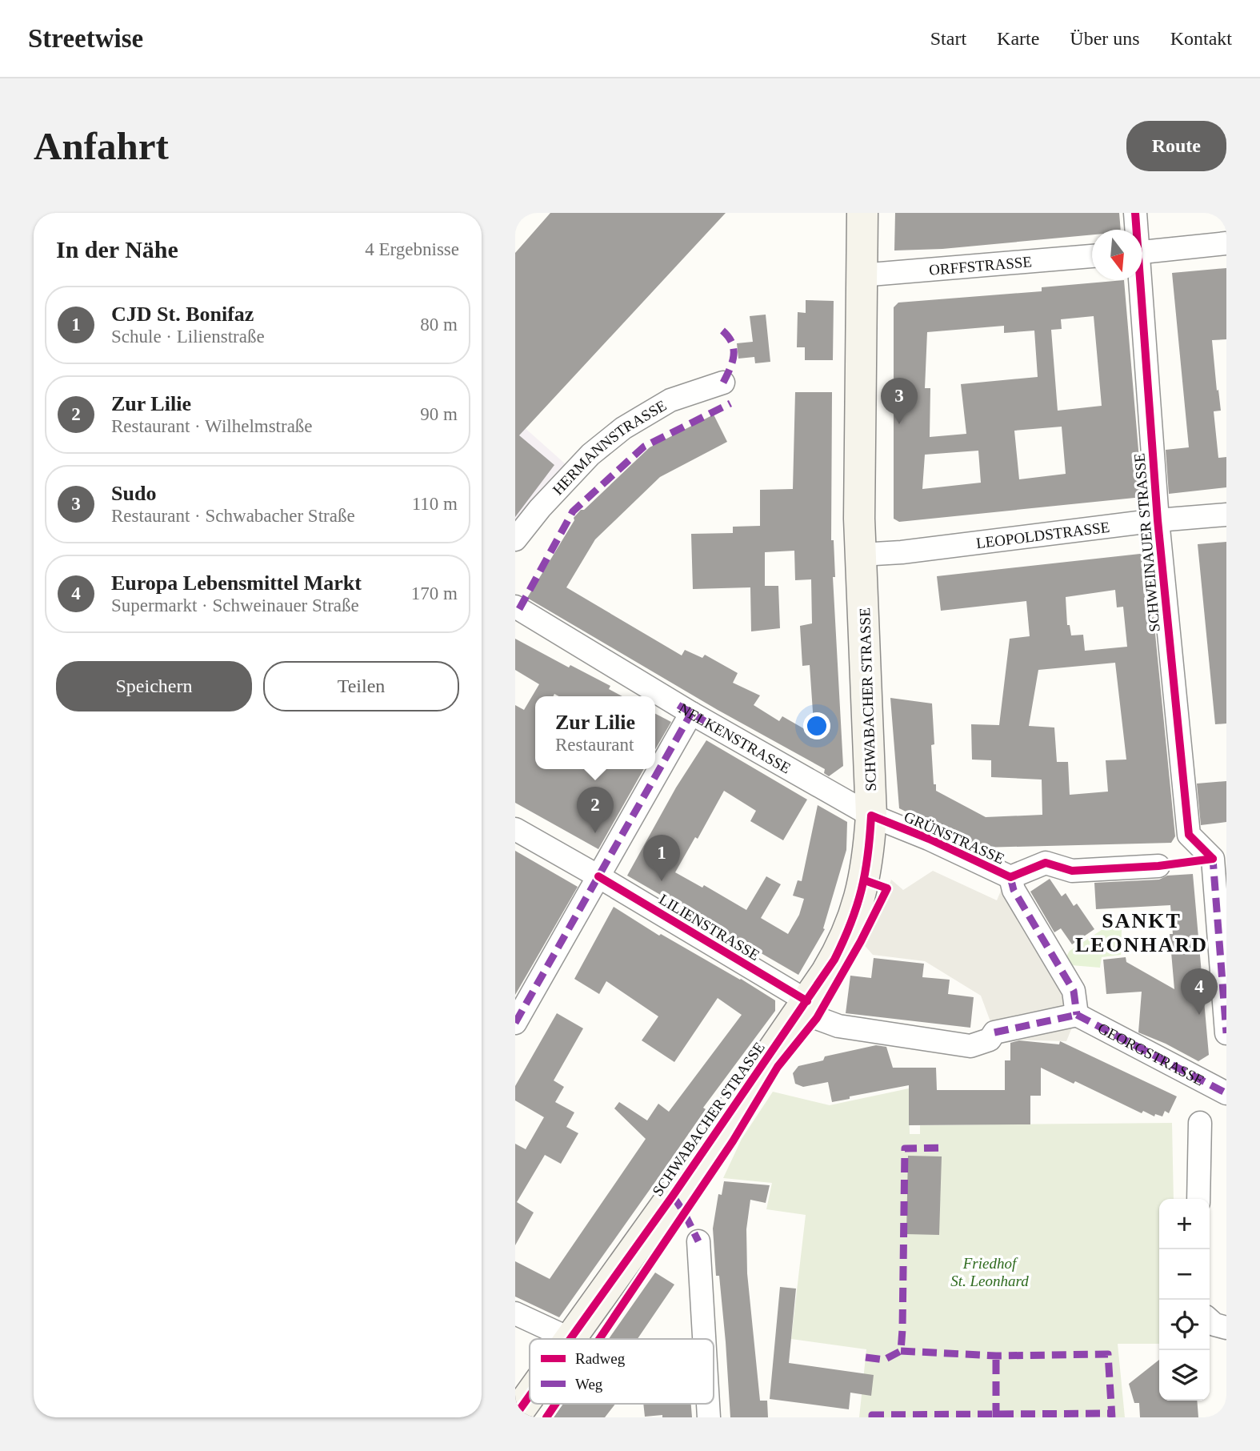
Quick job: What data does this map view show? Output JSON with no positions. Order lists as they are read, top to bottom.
{
  "streets": {
    "main road": ["SCHWABACHER STRASSE"],
    "street": [
      "ORFFSTRASSE",
      "HERMANNSTRASSE",
      "LEOPOLDSTRASSE",
      "SCHWEINAUER STRASSE",
      "NELKENSTRASSE",
      "GRÜNSTRASSE",
      "LILIENSTRASSE",
      "GEORGSTRASSE"
    ]
  },
  "crossings": [
    ["ORFFSTRASSE", "SCHWABACHER STRASSE"],
    ["LEOPOLDSTRASSE", "SCHWEINAUER STRASSE"],
    ["LEOPOLDSTRASSE", "SCHWABACHER STRASSE"],
    ["SCHWABACHER STRASSE", "NELKENSTRASSE"],
    ["SCHWABACHER STRASSE", "GRÜNSTRASSE"],
    ["SCHWABACHER STRASSE", "LILIENSTRASSE"],
    ["NELKENSTRASSE", "GRÜNSTRASSE"],
    ["LILIENSTRASSE", "GEORGSTRASSE"]
  ],
  "districts": ["SANKT LEONHARD"],
  "parks": ["Friedhof St. Leonhard"],
  "legend": ["Radweg", "Weg"],
  "north": "bottom",
  "page": {
    "header": "Streetwise",
    "nav": [
      "Start",
      "Karte",
      "Über uns",
      "Kontakt"
    ],
    "buttons": [
      "Route",
      ["Speichern", "Teilen"]
    ],
    "title": "Anfahrt",
    "heading": ["In der Nähe", "4 Ergebnisse"],
    "list": [
      {
        "mark": "1",
        "name": "CJD St. Bonifaz",
        "note": "Schule · Lilienstraße",
        "value": "80 m"
      },
      {
        "mark": "2",
        "name": "Zur Lilie",
        "note": "Restaurant · Wilhelmstraße",
        "value": "90 m"
      },
      {
        "mark": "3",
        "name": "Sudo",
        "note": "Restaurant · Schwabacher Straße",
        "value": "110 m"
      },
      {
        "mark": "4",
        "name": "Europa Lebensmittel Markt",
        "note": "Supermarkt · Schweinauer Straße",
        "value": "170 m"
      }
    ],
    "pins": [
      "3",
      "2",
      "1",
      "4"
    ],
    "popup": ["Zur Lilie", "Restaurant"],
    "map_buttons": ["+", "−"]
  }
}
